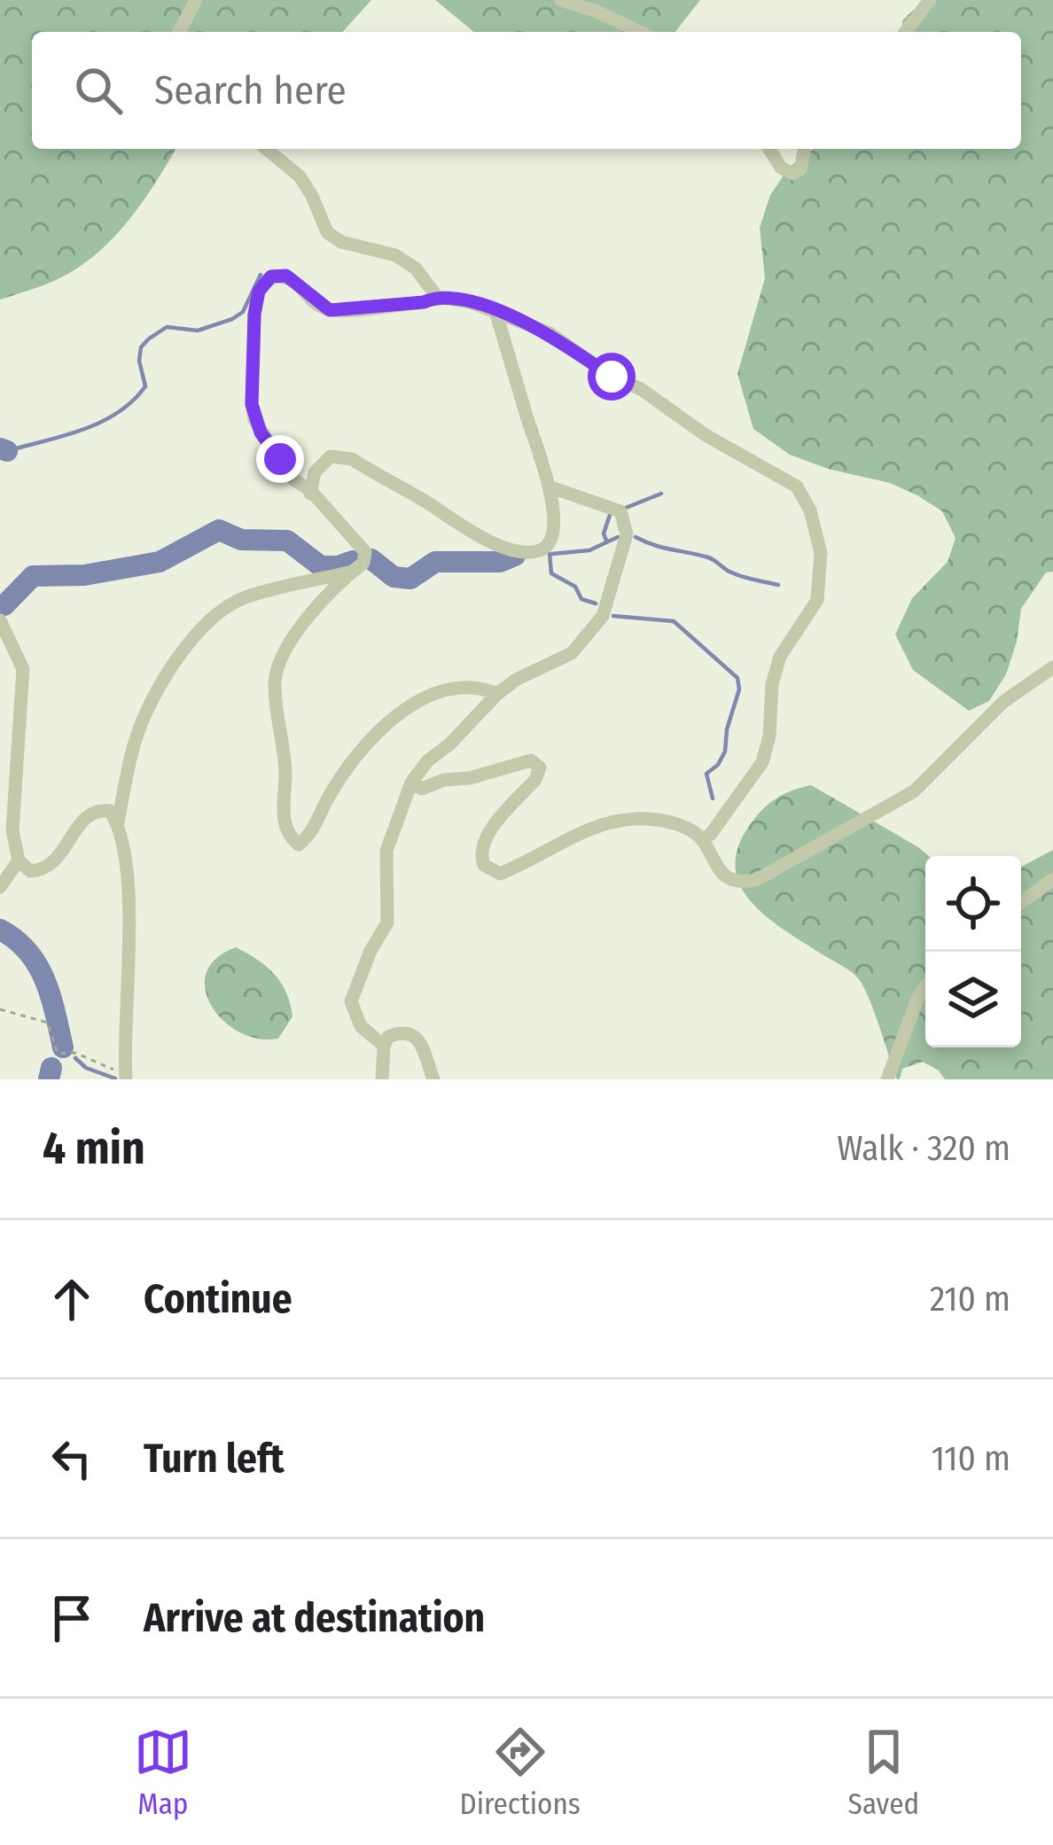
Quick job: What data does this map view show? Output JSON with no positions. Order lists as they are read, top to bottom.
{
  "page": {
    "search": "Search here",
    "heading": ["4 min", "Walk · 320 m"],
    "list": [
      ["Continue", "210 m"],
      ["Turn left", "110 m"],
      "Arrive at destination"
    ],
    "nav": ["Map", "Directions", "Saved"]
  }
}
